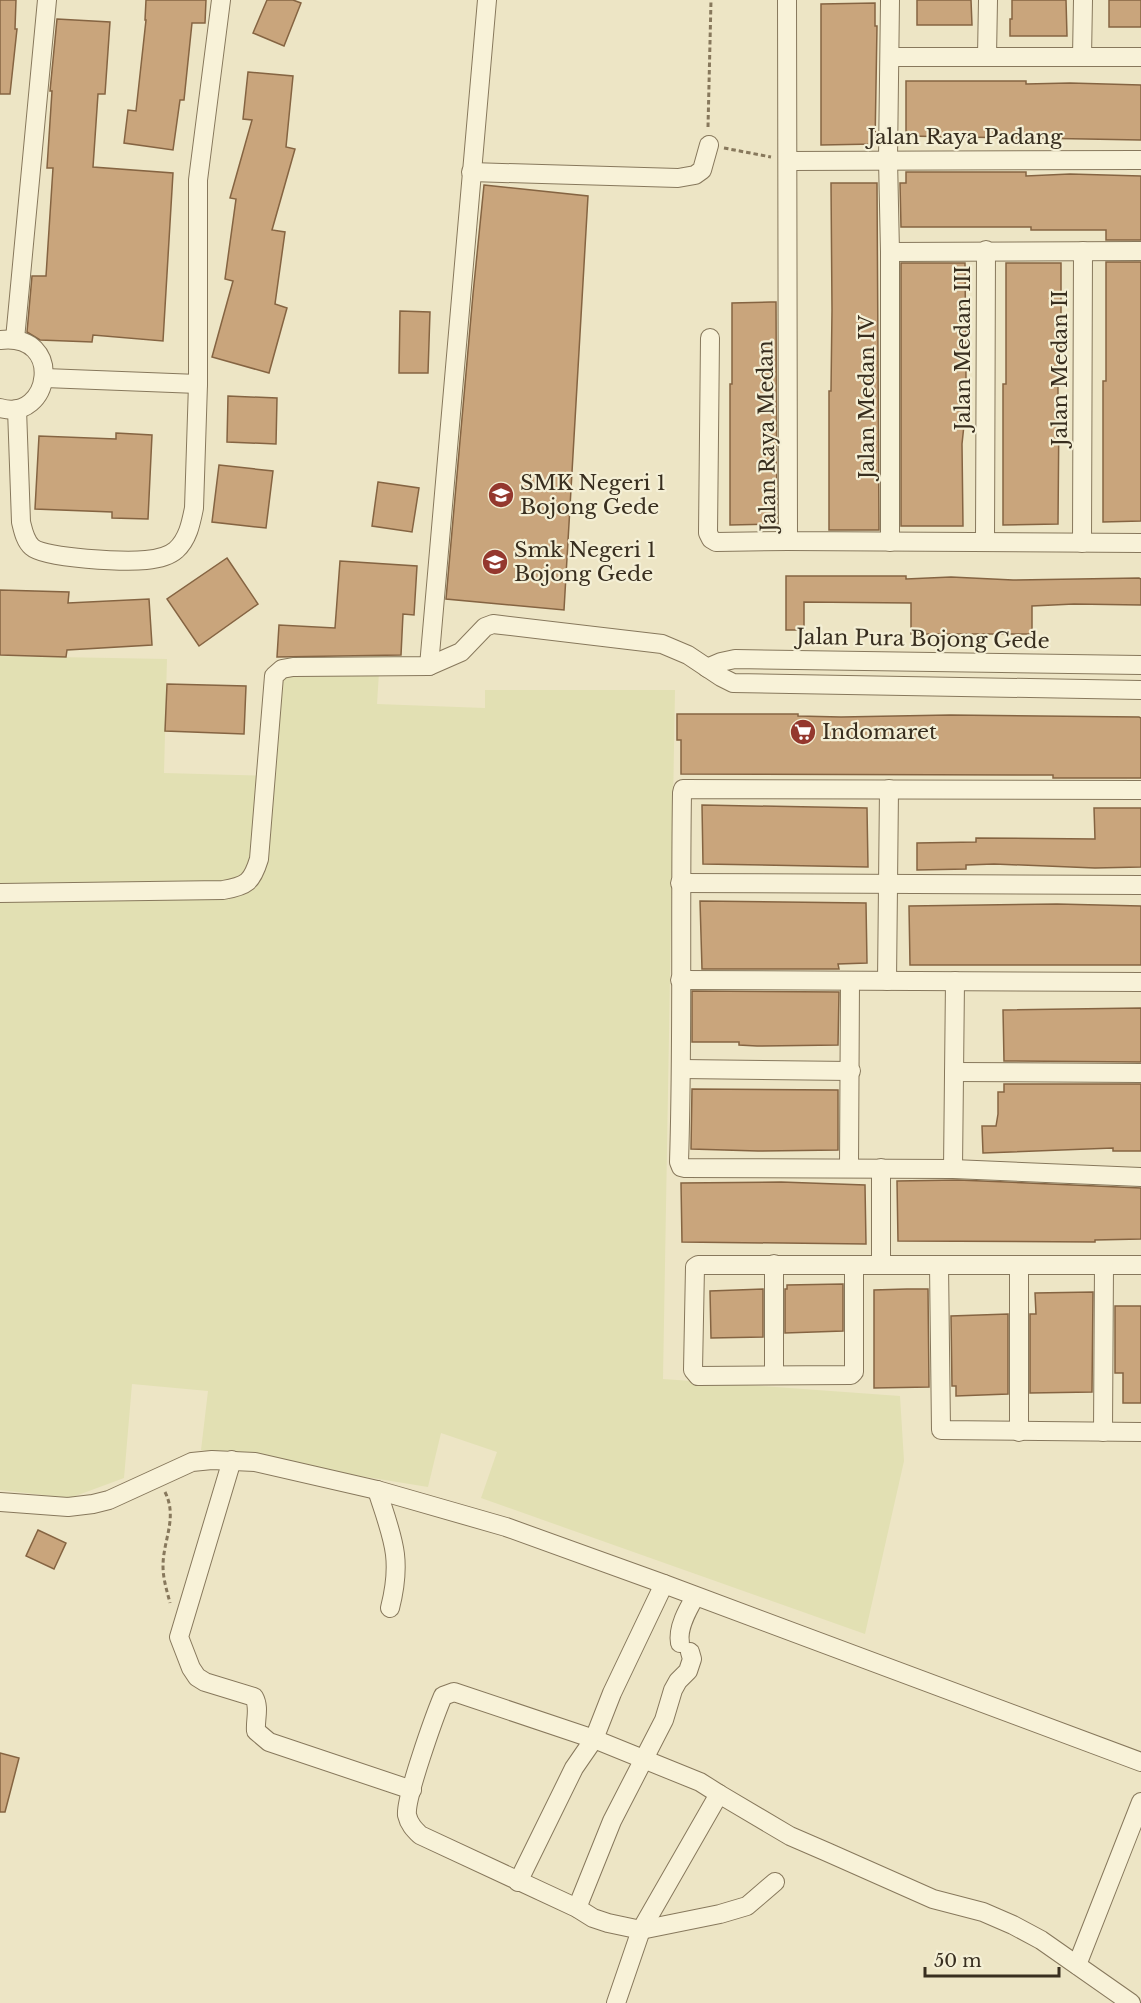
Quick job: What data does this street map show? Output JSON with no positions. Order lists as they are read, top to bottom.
{
  "streets": {
    "street": [
      "Jalan Raya Padang",
      "Jalan Medan III",
      "Jalan Medan II",
      "Jalan Medan IV",
      "Jalan Raya Medan",
      "Jalan Pura Bojong Gede"
    ]
  },
  "crossings": [
    ["Jalan Raya Padang", "Jalan Medan IV"],
    ["Jalan Raya Padang", "Jalan Raya Medan"],
    ["Jalan Medan III", "Jalan Medan II"],
    ["Jalan Medan III", "Jalan Raya Medan"],
    ["Jalan Medan II", "Jalan Raya Medan"],
    ["Jalan Medan IV", "Jalan Raya Medan"]
  ],
  "places": {
    "school or university": ["SMK Negeri 1 Bojong Gede", "Smk Negeri 1 Bojong Gede"],
    "supermarket": ["Indomaret"]
  },
  "scale_bar": "50 m"
}
